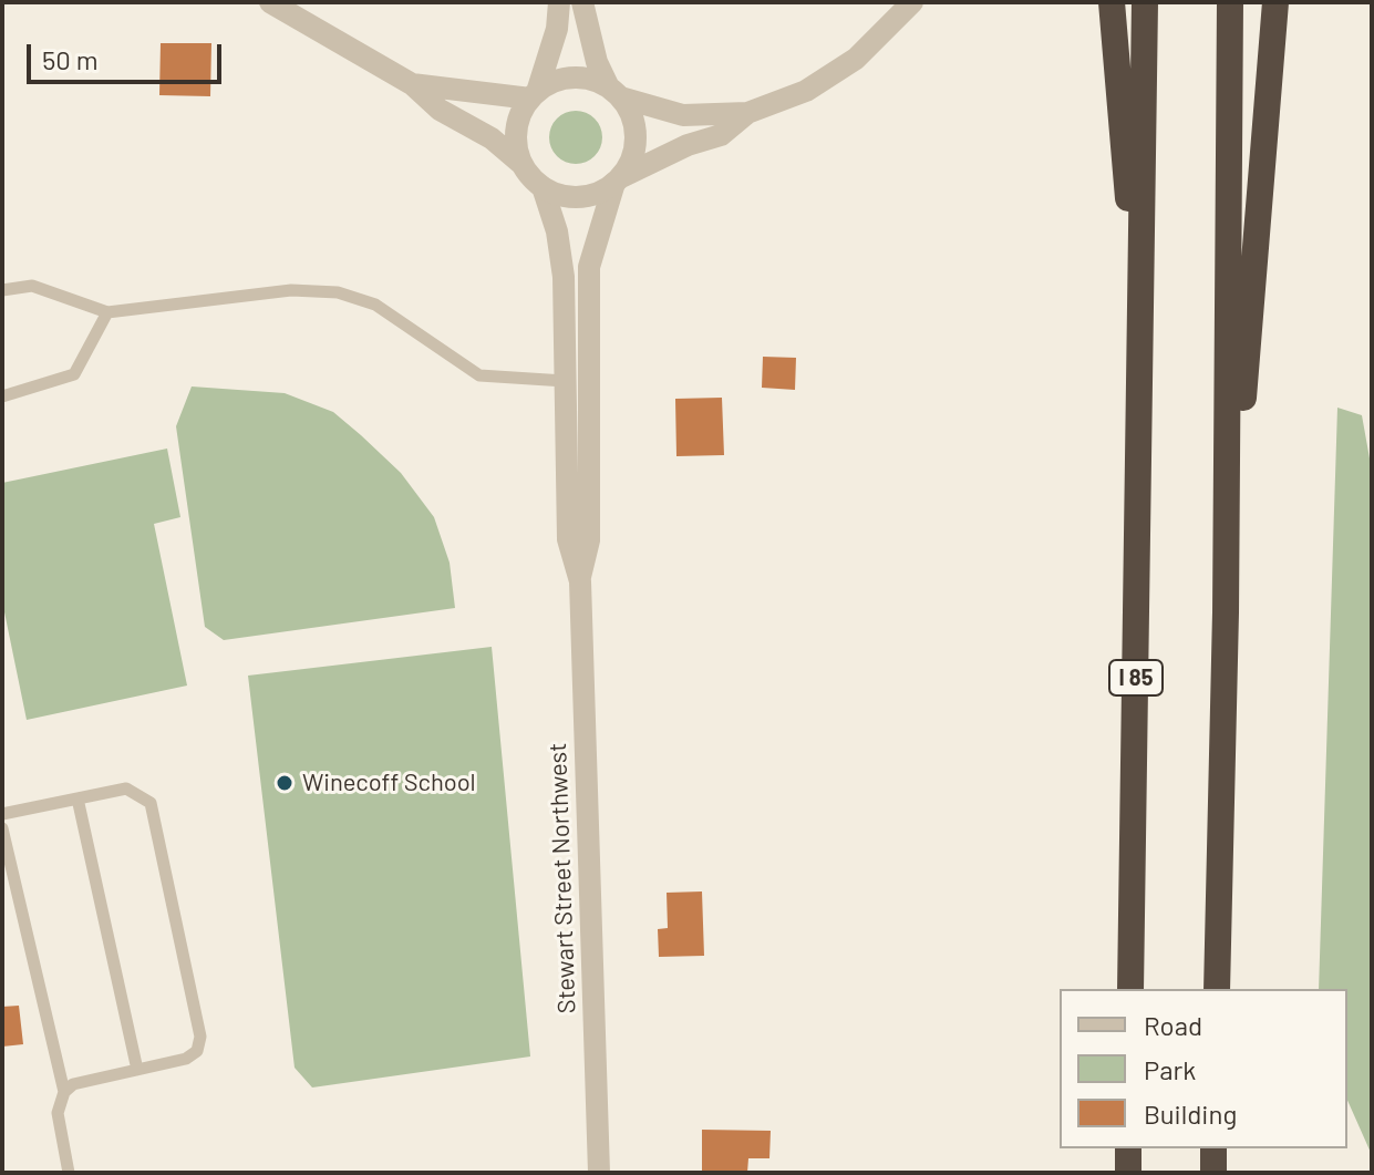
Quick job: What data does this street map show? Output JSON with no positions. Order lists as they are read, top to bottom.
{
  "streets": {
    "highway": ["I 85"],
    "street": ["Stewart Street Northwest"]
  },
  "places": ["Winecoff School"],
  "legend": ["Road", "Park", "Building"],
  "scale_bar": "50 m"
}
